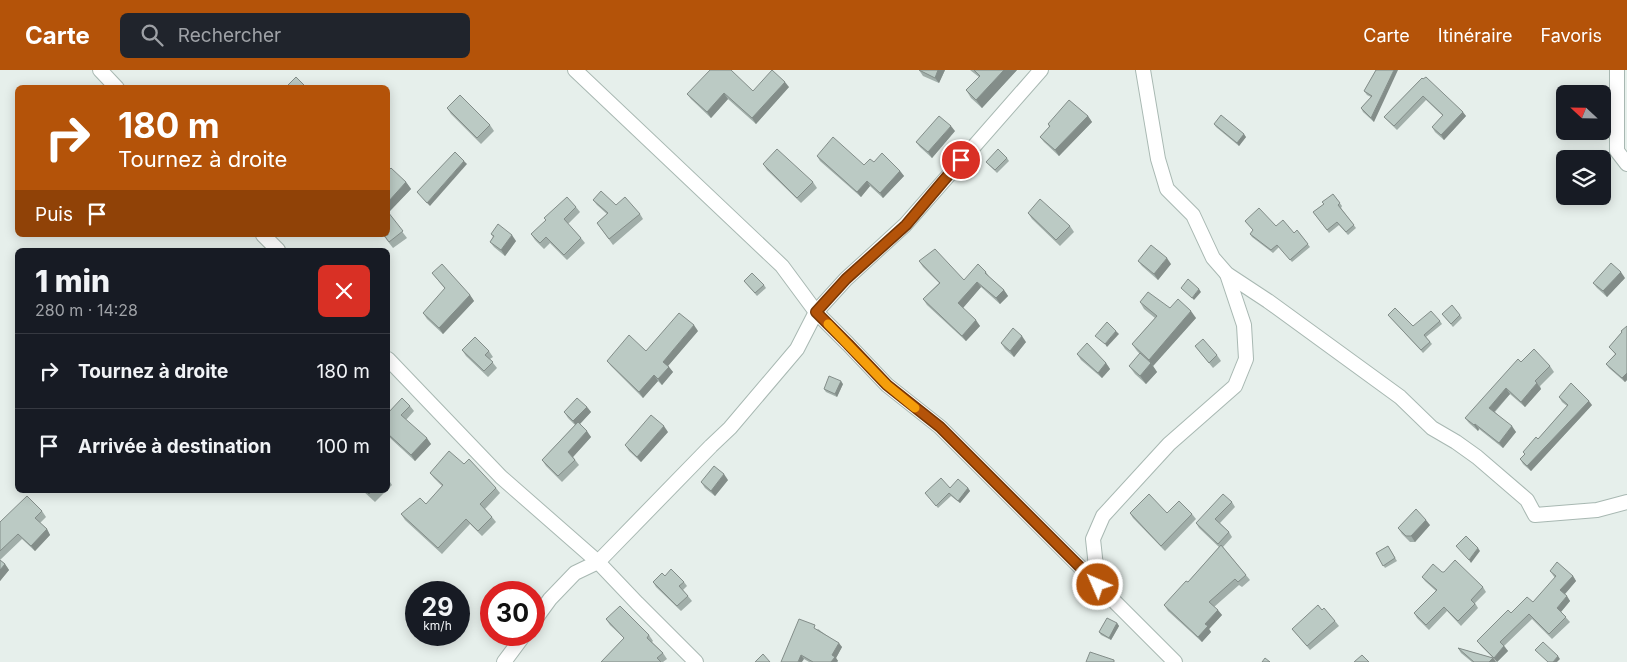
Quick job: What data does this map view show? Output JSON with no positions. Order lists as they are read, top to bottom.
{
  "north": "left",
  "page": {
    "header": "Carte",
    "search": "Rechercher",
    "nav": ["Carte", "Itinéraire", "Favoris"],
    "turn": ["180 m", "Tournez à droite"],
    "then": "Puis",
    "heading": ["1 min", "280 m · 14:28"],
    "list": [
      {
        "name": "Tournez à droite",
        "value": "180 m"
      },
      {
        "name": "Arrivée à destination",
        "value": "100 m"
      }
    ],
    "speed": "29 km/h",
    "limit": "30"
  }
}
